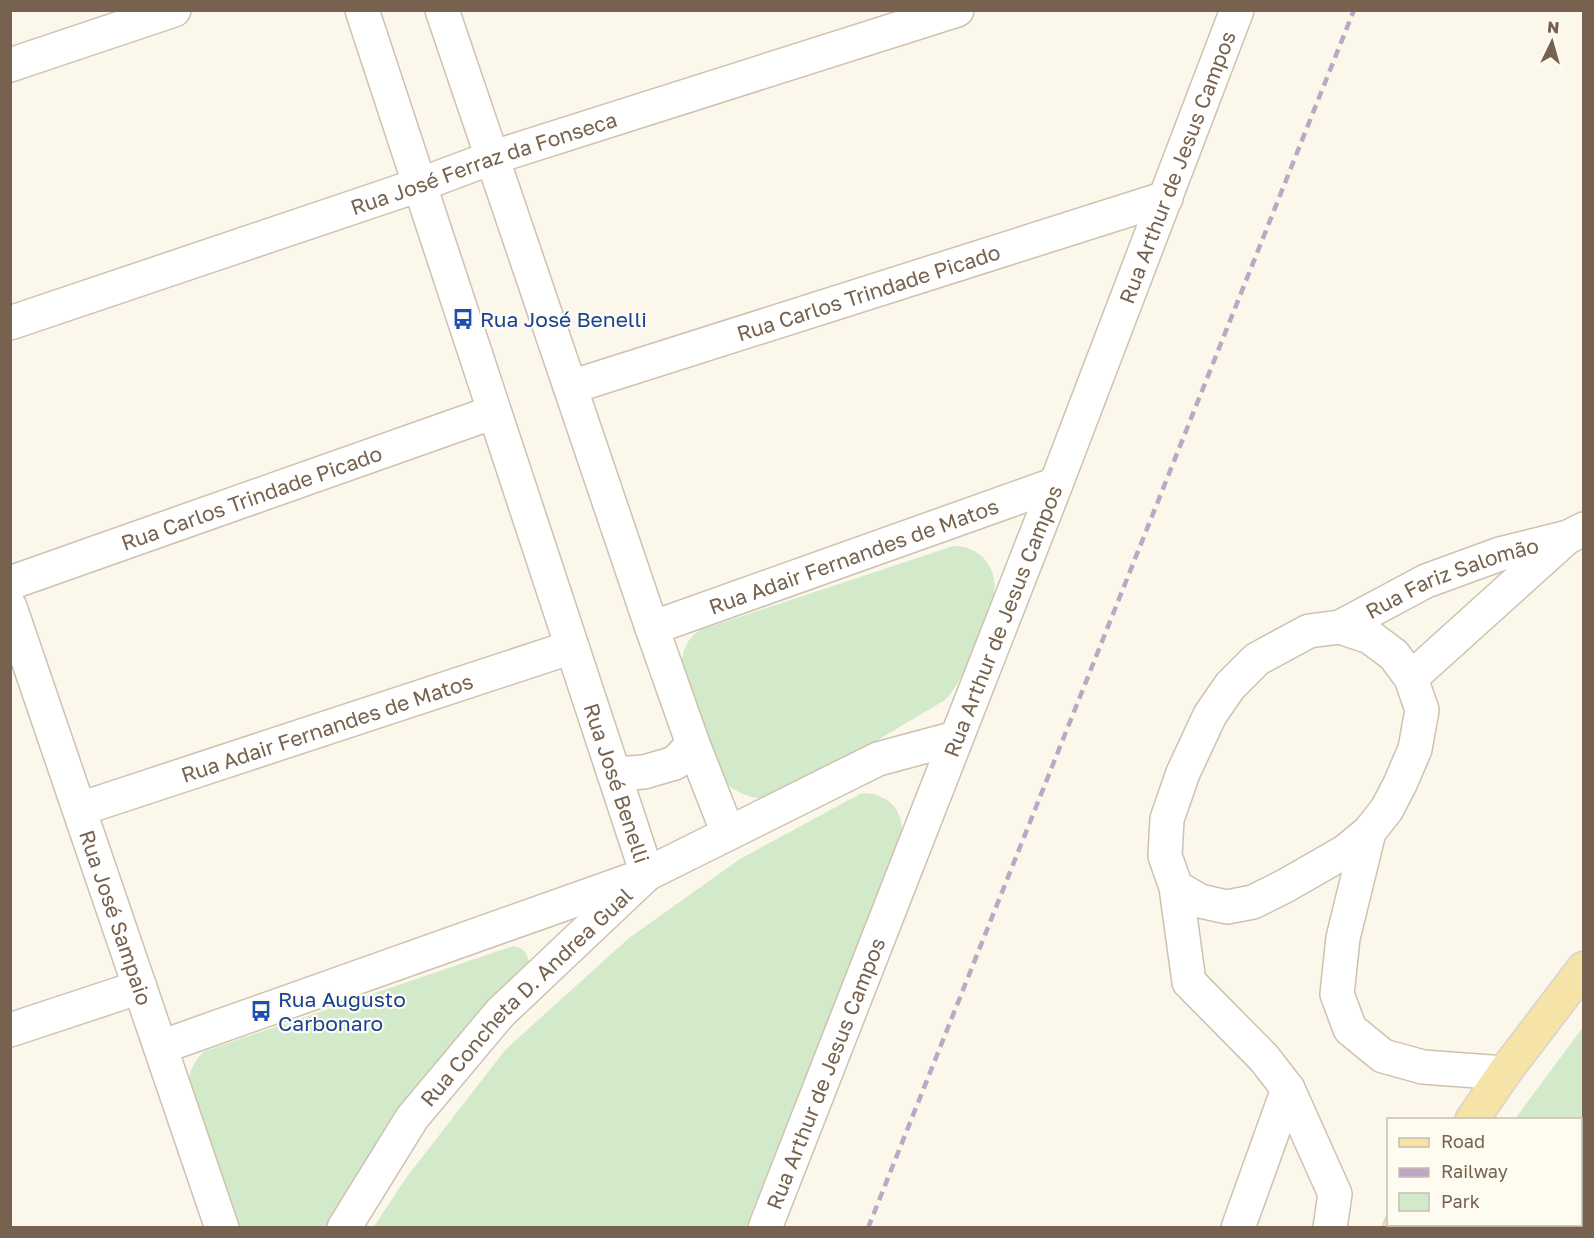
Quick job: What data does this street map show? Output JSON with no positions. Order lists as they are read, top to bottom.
{
  "streets": {
    "street": [
      "Rua José Ferraz da Fonseca",
      "Rua Arthur de Jesus Campos",
      "Rua Carlos Trindade Picado",
      "Rua Adair Fernandes de Matos",
      "Rua Fariz Salomão",
      "Rua José Benelli",
      "Rua José Sampaio",
      "Rua Concheta D. Andrea Gual"
    ]
  },
  "crossings": [
    ["Rua José Ferraz da Fonseca", "Rua José Benelli"],
    ["Rua Arthur de Jesus Campos", "Rua Carlos Trindade Picado"],
    ["Rua Arthur de Jesus Campos", "Rua Adair Fernandes de Matos"],
    ["Rua Arthur de Jesus Campos", "Rua Concheta D. Andrea Gual"],
    ["Rua Carlos Trindade Picado", "Rua José Benelli"],
    ["Rua Adair Fernandes de Matos", "Rua José Benelli"],
    ["Rua Adair Fernandes de Matos", "Rua José Sampaio"],
    ["Rua José Benelli", "Rua Concheta D. Andrea Gual"]
  ],
  "places": {
    "bus stop": ["Rua José Benelli", "Rua Augusto Carbonaro"]
  },
  "legend": ["Road", "Railway", "Park"],
  "north": "top"
}
